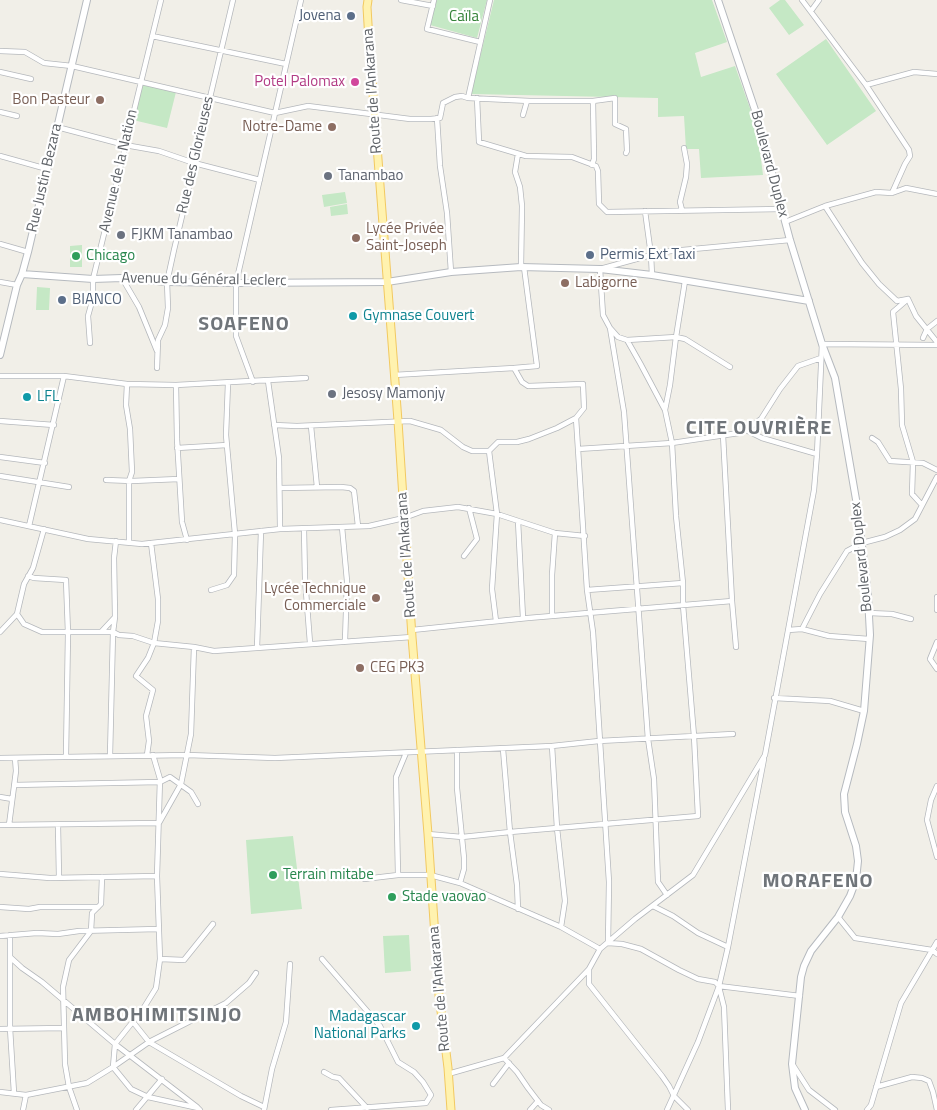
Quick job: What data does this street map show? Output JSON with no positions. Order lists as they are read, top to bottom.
{
  "streets": {
    "main road": [
      "Route de l'Ankarana",
      "Boulevard Duplex",
      "Rue Justin Bezara",
      "Avenue du Général Leclerc"
    ],
    "street": ["Rue des Glorieuses", "Avenue de la Nation"]
  },
  "crossings": [
    ["Route de l'Ankarana", "Avenue du Général Leclerc"],
    ["Rue des Glorieuses", "Avenue du Général Leclerc"],
    ["Boulevard Duplex", "Avenue du Général Leclerc"],
    ["Avenue de la Nation", "Avenue du Général Leclerc"],
    ["Rue Justin Bezara", "Avenue du Général Leclerc"]
  ],
  "districts": [
    "SOAFENO",
    "CITE OUVRIÈRE",
    "MORAFENO",
    "AMBOHIMITSINJO"
  ],
  "parks": ["Caïla"],
  "places": [
    "Jovena",
    "Potel Palomax",
    "Bon Pasteur",
    "Notre-Dame",
    "Tanambao",
    "FJKM Tanambao",
    "Lycée Privée Saint-Joseph",
    "Permis Ext Taxi",
    "Chicago",
    "Labigorne",
    "BIANCO",
    "Gymnase Couvert",
    "Jesosy Mamonjy",
    "LFL",
    "Lycée Technique Commerciale",
    "CEG PK3",
    "Terrain mitabe",
    "Stade vaovao",
    "Madagascar National Parks"
  ]
}
